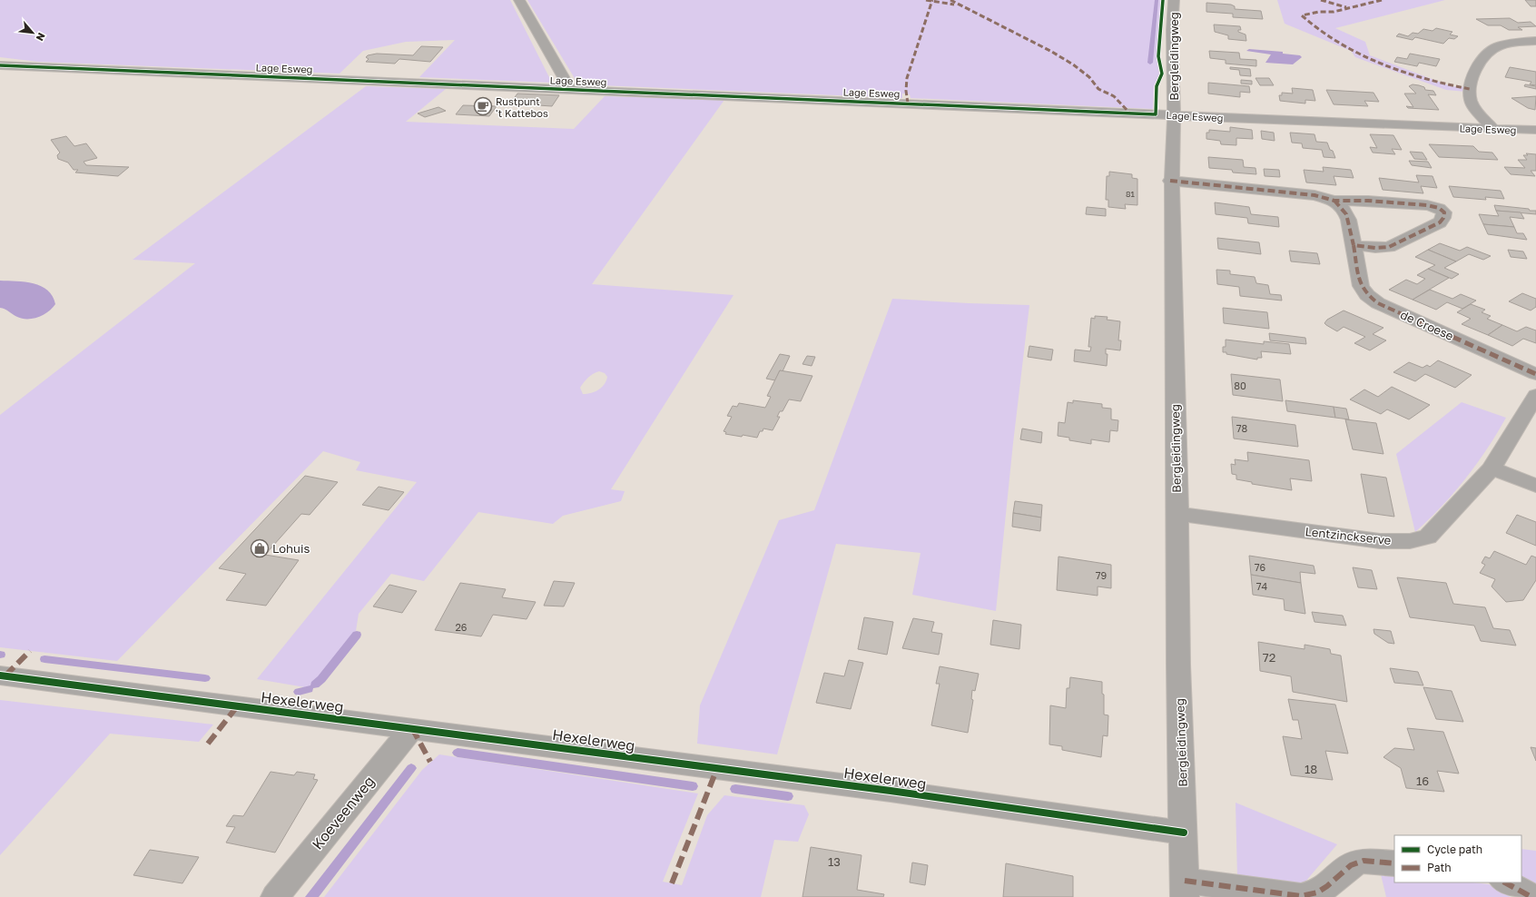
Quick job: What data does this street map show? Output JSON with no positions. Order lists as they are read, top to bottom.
{
  "streets": {
    "street": [
      "Bergleidingweg",
      "Lage Esweg",
      "de Croese",
      "Lentzinckserve",
      "Hexelerweg",
      "Koeveenweg"
    ]
  },
  "crossings": [
    ["Bergleidingweg", "Lage Esweg"],
    ["Bergleidingweg", "Lentzinckserve"],
    ["Bergleidingweg", "Hexelerweg"],
    ["Hexelerweg", "Koeveenweg"]
  ],
  "places": {
    "cafe": ["Rustpunt 't Kattebos"],
    "shop": ["Lohuis"]
  },
  "house_numbers": [
    "81",
    "80",
    "78",
    "76",
    "79",
    "74",
    "26",
    "72",
    "18",
    "16",
    "13"
  ],
  "legend": ["Cycle path", "Path"],
  "north": "bottom right"
}
